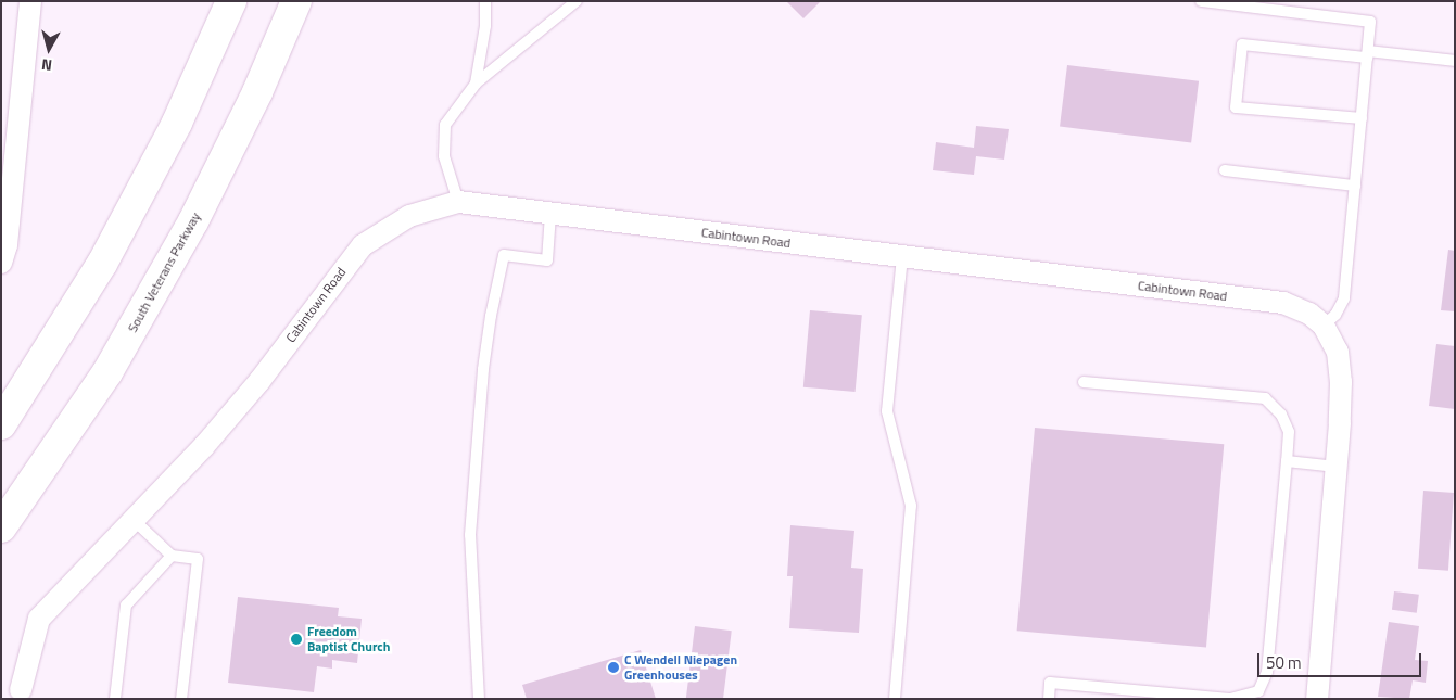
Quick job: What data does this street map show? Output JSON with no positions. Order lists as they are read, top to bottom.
{
  "streets": {
    "highway": ["South Veterans Parkway"],
    "street": ["Cabintown Road"]
  },
  "places": ["Freedom Baptist Church", "C Wendell Niepagen Greenhouses"],
  "scale_bar": "50 m",
  "north": "bottom"
}
